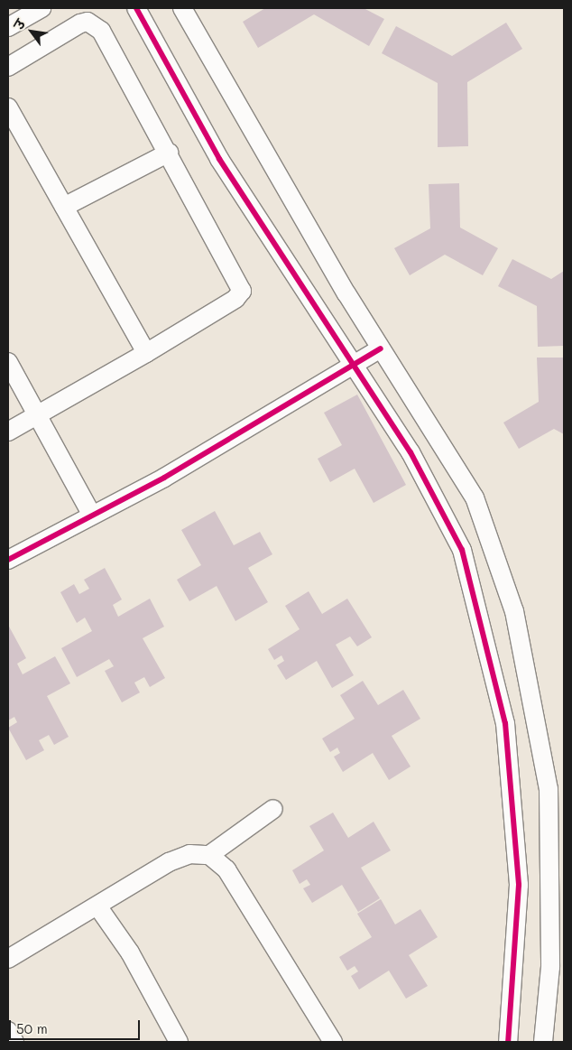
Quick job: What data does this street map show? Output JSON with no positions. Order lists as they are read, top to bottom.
{
  "scale_bar": "50 m",
  "north": "top left"
}
